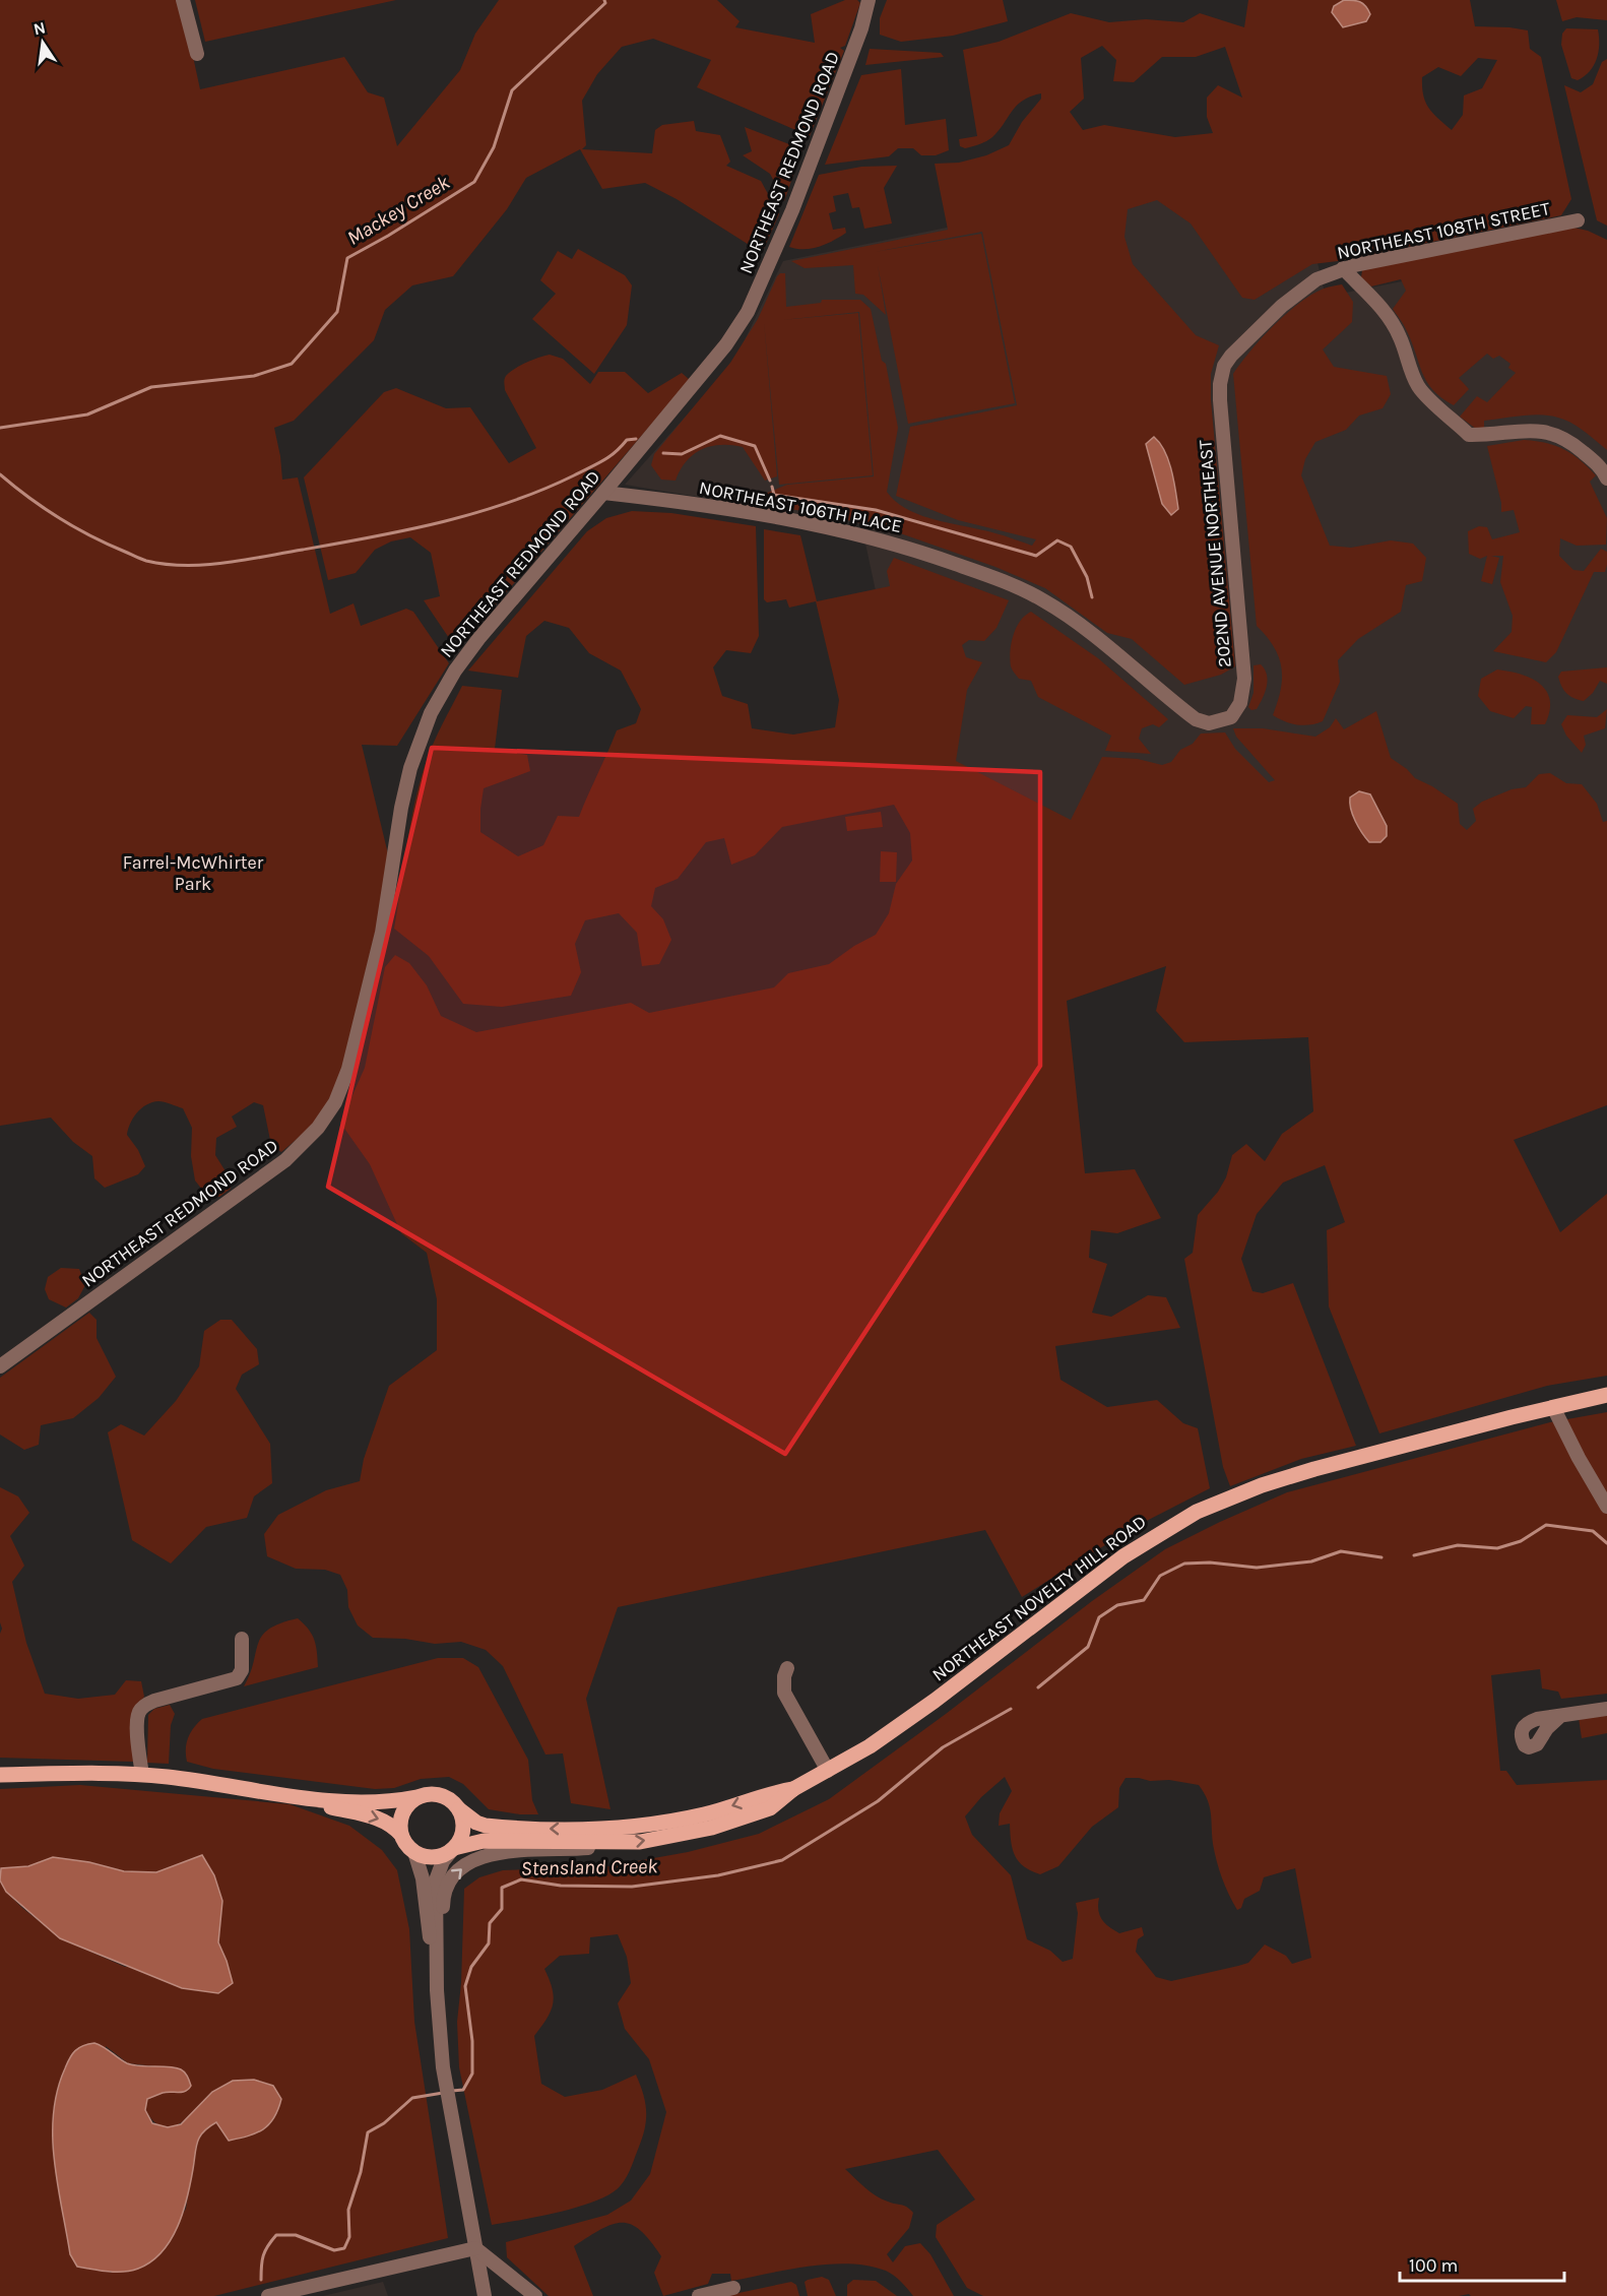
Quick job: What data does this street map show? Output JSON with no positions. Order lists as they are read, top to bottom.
{
  "streets": {
    "main road": ["NORTHEAST NOVELTY HILL ROAD"],
    "street": [
      "NORTHEAST REDMOND ROAD",
      "NORTHEAST 108TH STREET",
      "NORTHEAST 106TH PLACE",
      "202ND AVENUE NORTHEAST"
    ]
  },
  "crossings": [
    ["NORTHEAST REDMOND ROAD", "NORTHEAST 106TH PLACE"],
    ["NORTHEAST 108TH STREET", "202ND AVENUE NORTHEAST"],
    ["NORTHEAST 106TH PLACE", "202ND AVENUE NORTHEAST"]
  ],
  "water": ["Mackey Creek", "Stensland Creek"],
  "parks": ["Farrel-McWhirter Park"],
  "scale_bar": "100 m",
  "north": "top"
}
